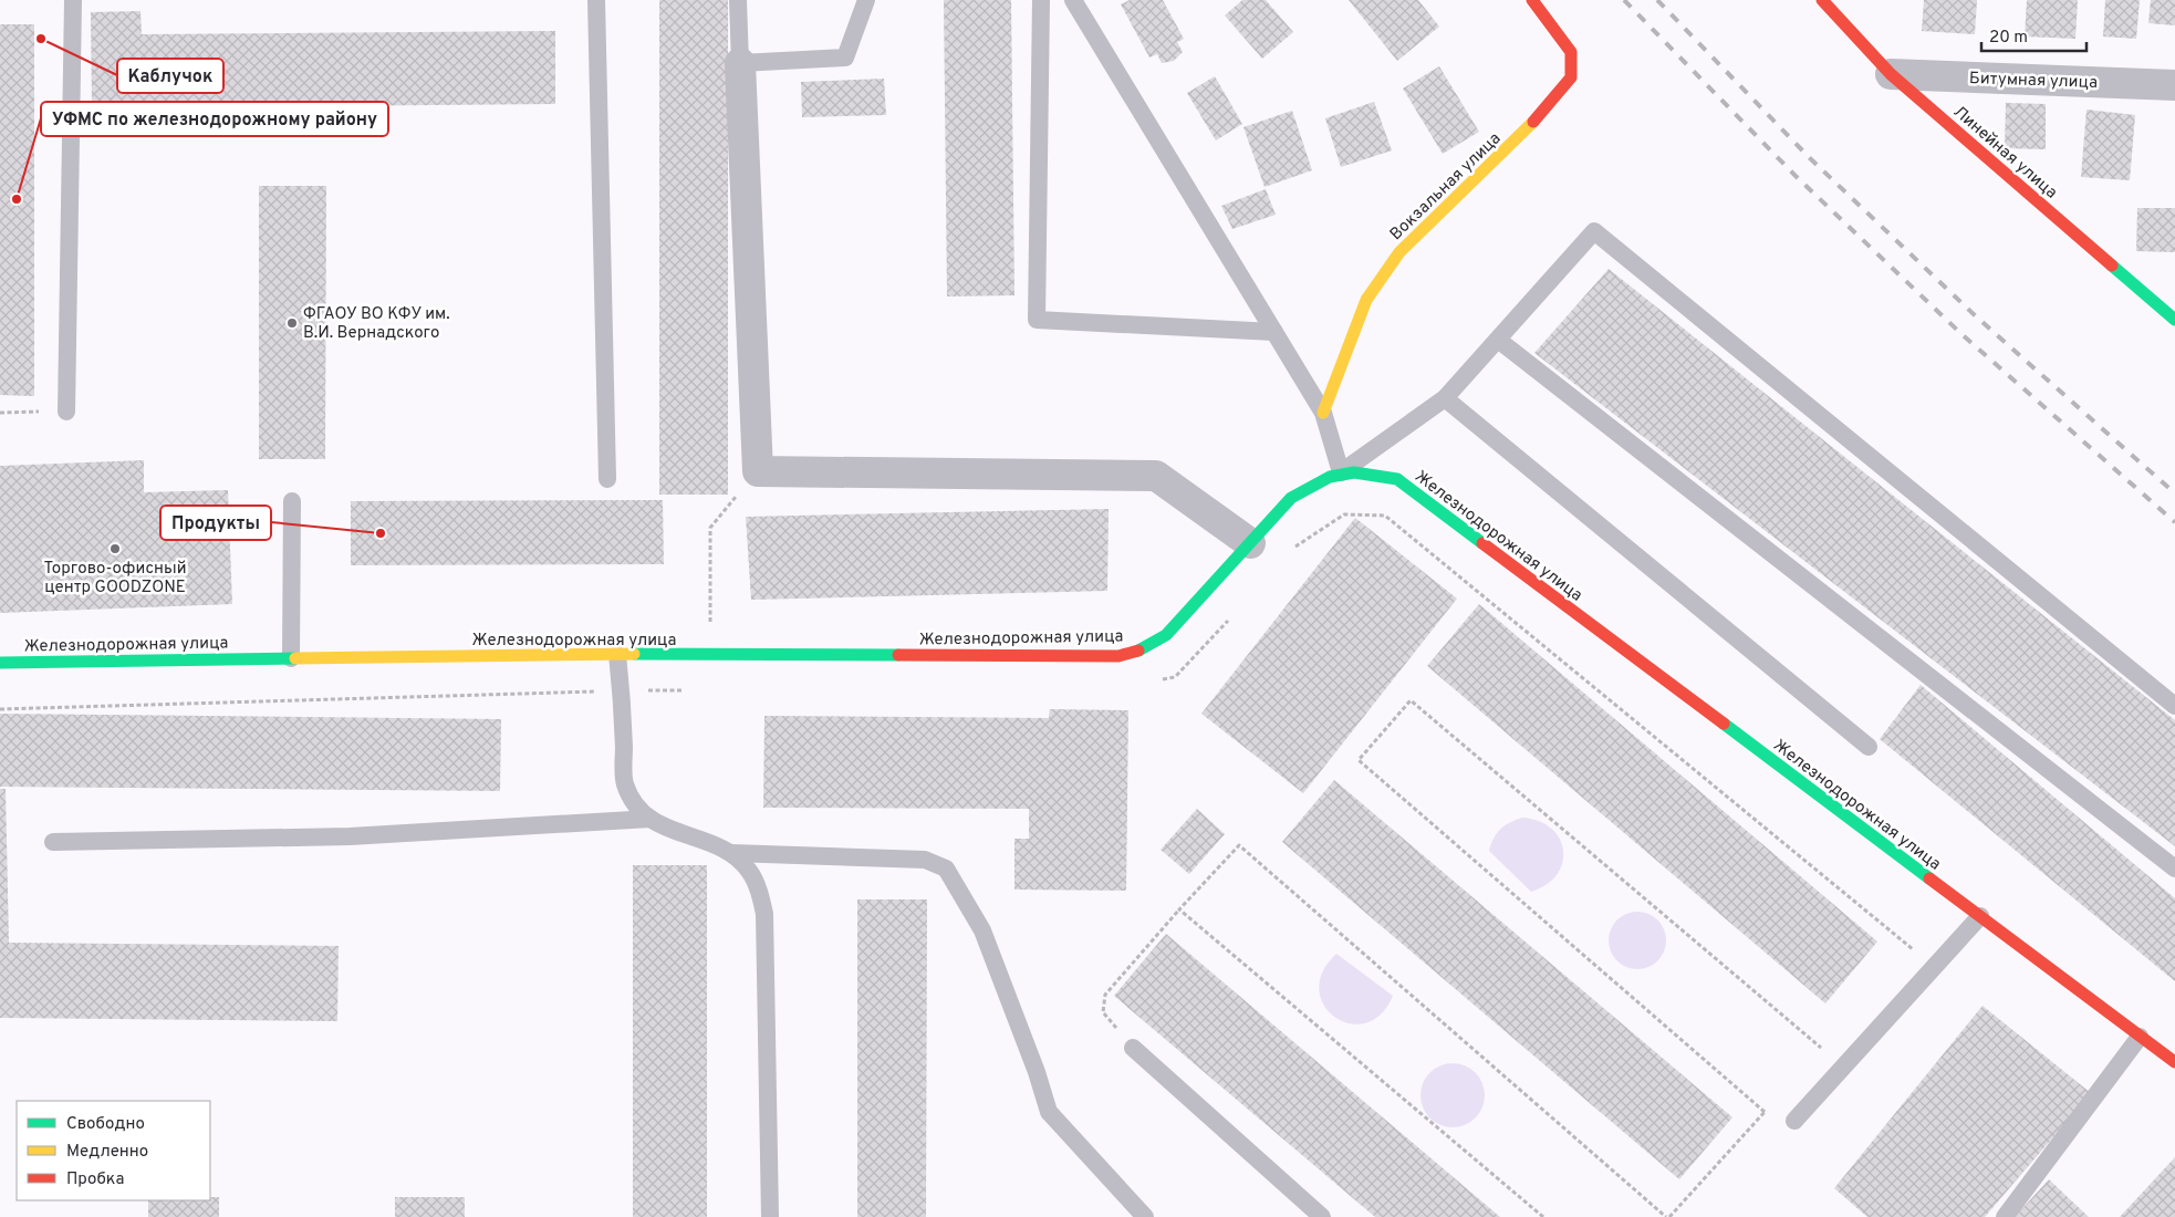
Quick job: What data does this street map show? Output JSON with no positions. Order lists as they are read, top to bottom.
{
  "streets": {
    "street": [
      "Битумная улица",
      "Линейная улица",
      "Вокзальная улица",
      "Железнодорожная улица"
    ]
  },
  "crossings": [
    ["Битумная улица", "Линейная улица"]
  ],
  "places": [
    "Каблучок",
    "УФМС по железнодорожному району",
    "ФГАОУ ВО КФУ им. В.И. Вернадского",
    "Продукты",
    "Торгово-офисный центр GOODZONE"
  ],
  "legend": ["Свободно", "Медленно", "Пробка"],
  "scale_bar": "20 m"
}
